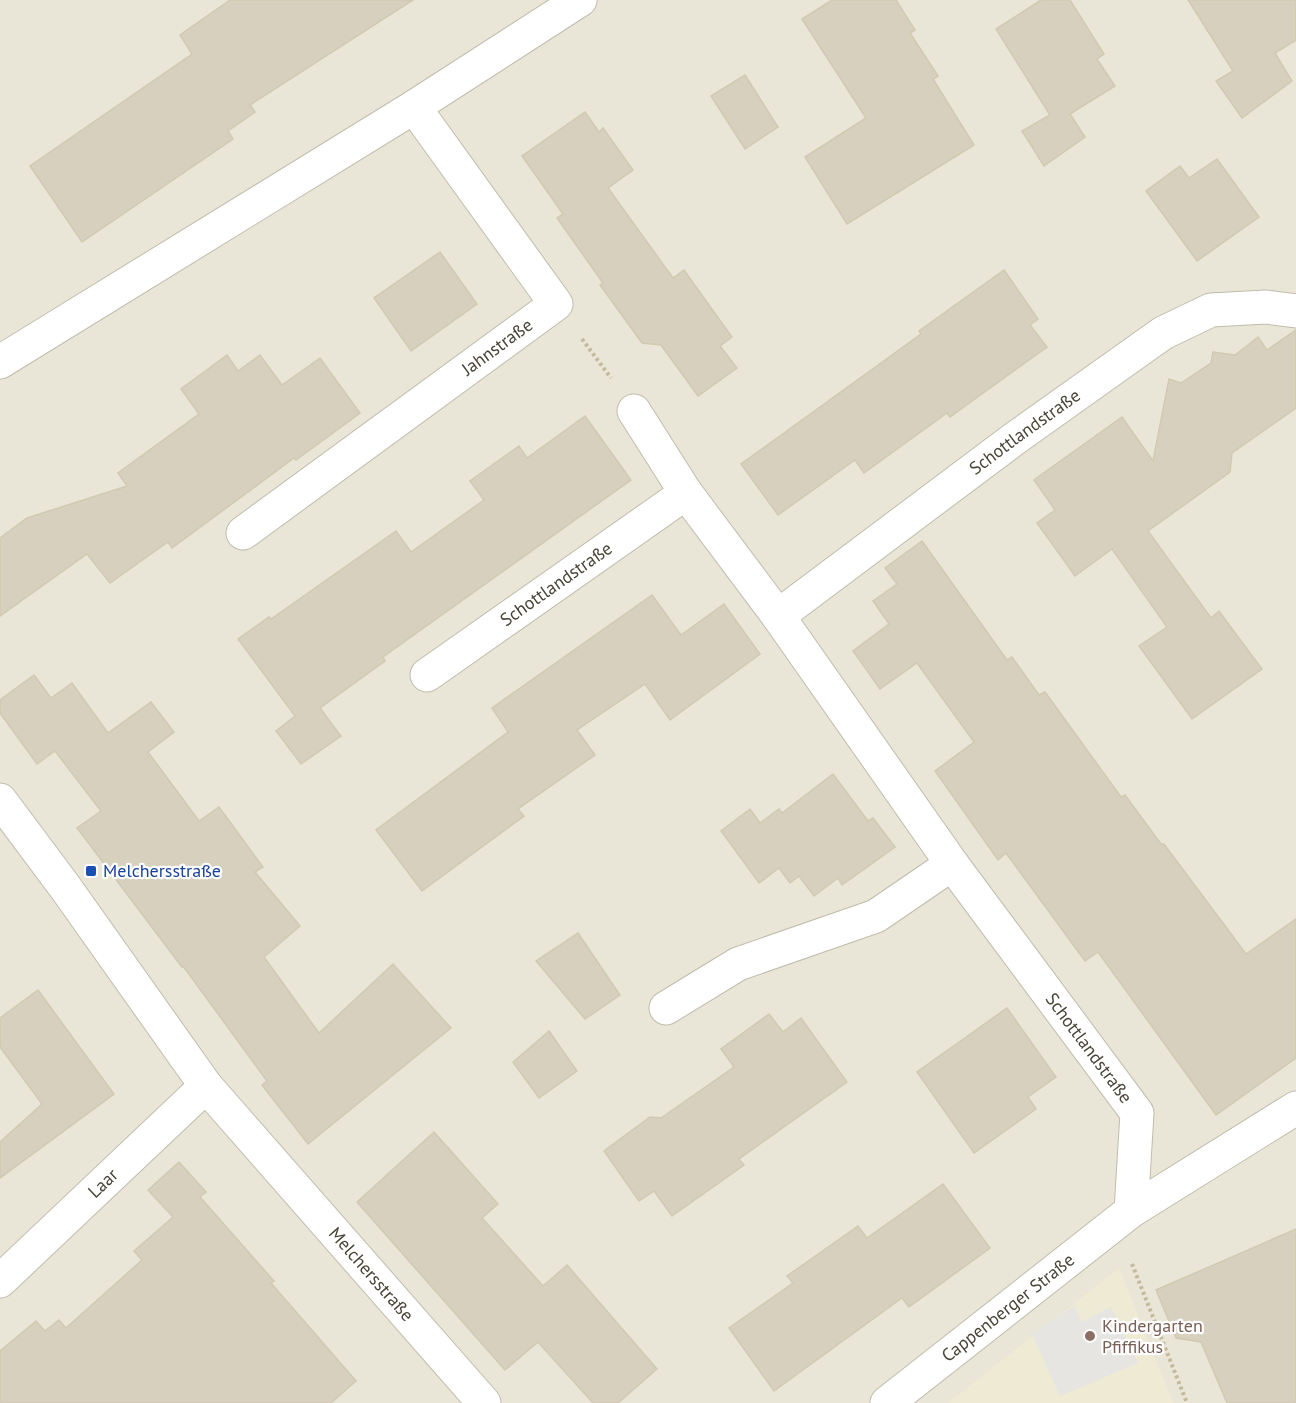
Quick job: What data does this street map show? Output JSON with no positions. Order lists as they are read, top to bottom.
{
  "streets": {
    "street": [
      "Jahnstraße",
      "Schottlandstraße",
      "Laar",
      "Melchersstraße",
      "Cappenberger Straße"
    ]
  },
  "crossings": [
    ["Schottlandstraße", "Cappenberger Straße"],
    ["Laar", "Melchersstraße"]
  ],
  "places": {
    "transit": ["Melchersstraße"],
    "other": ["Kindergarten Pfiffikus"]
  }
}
